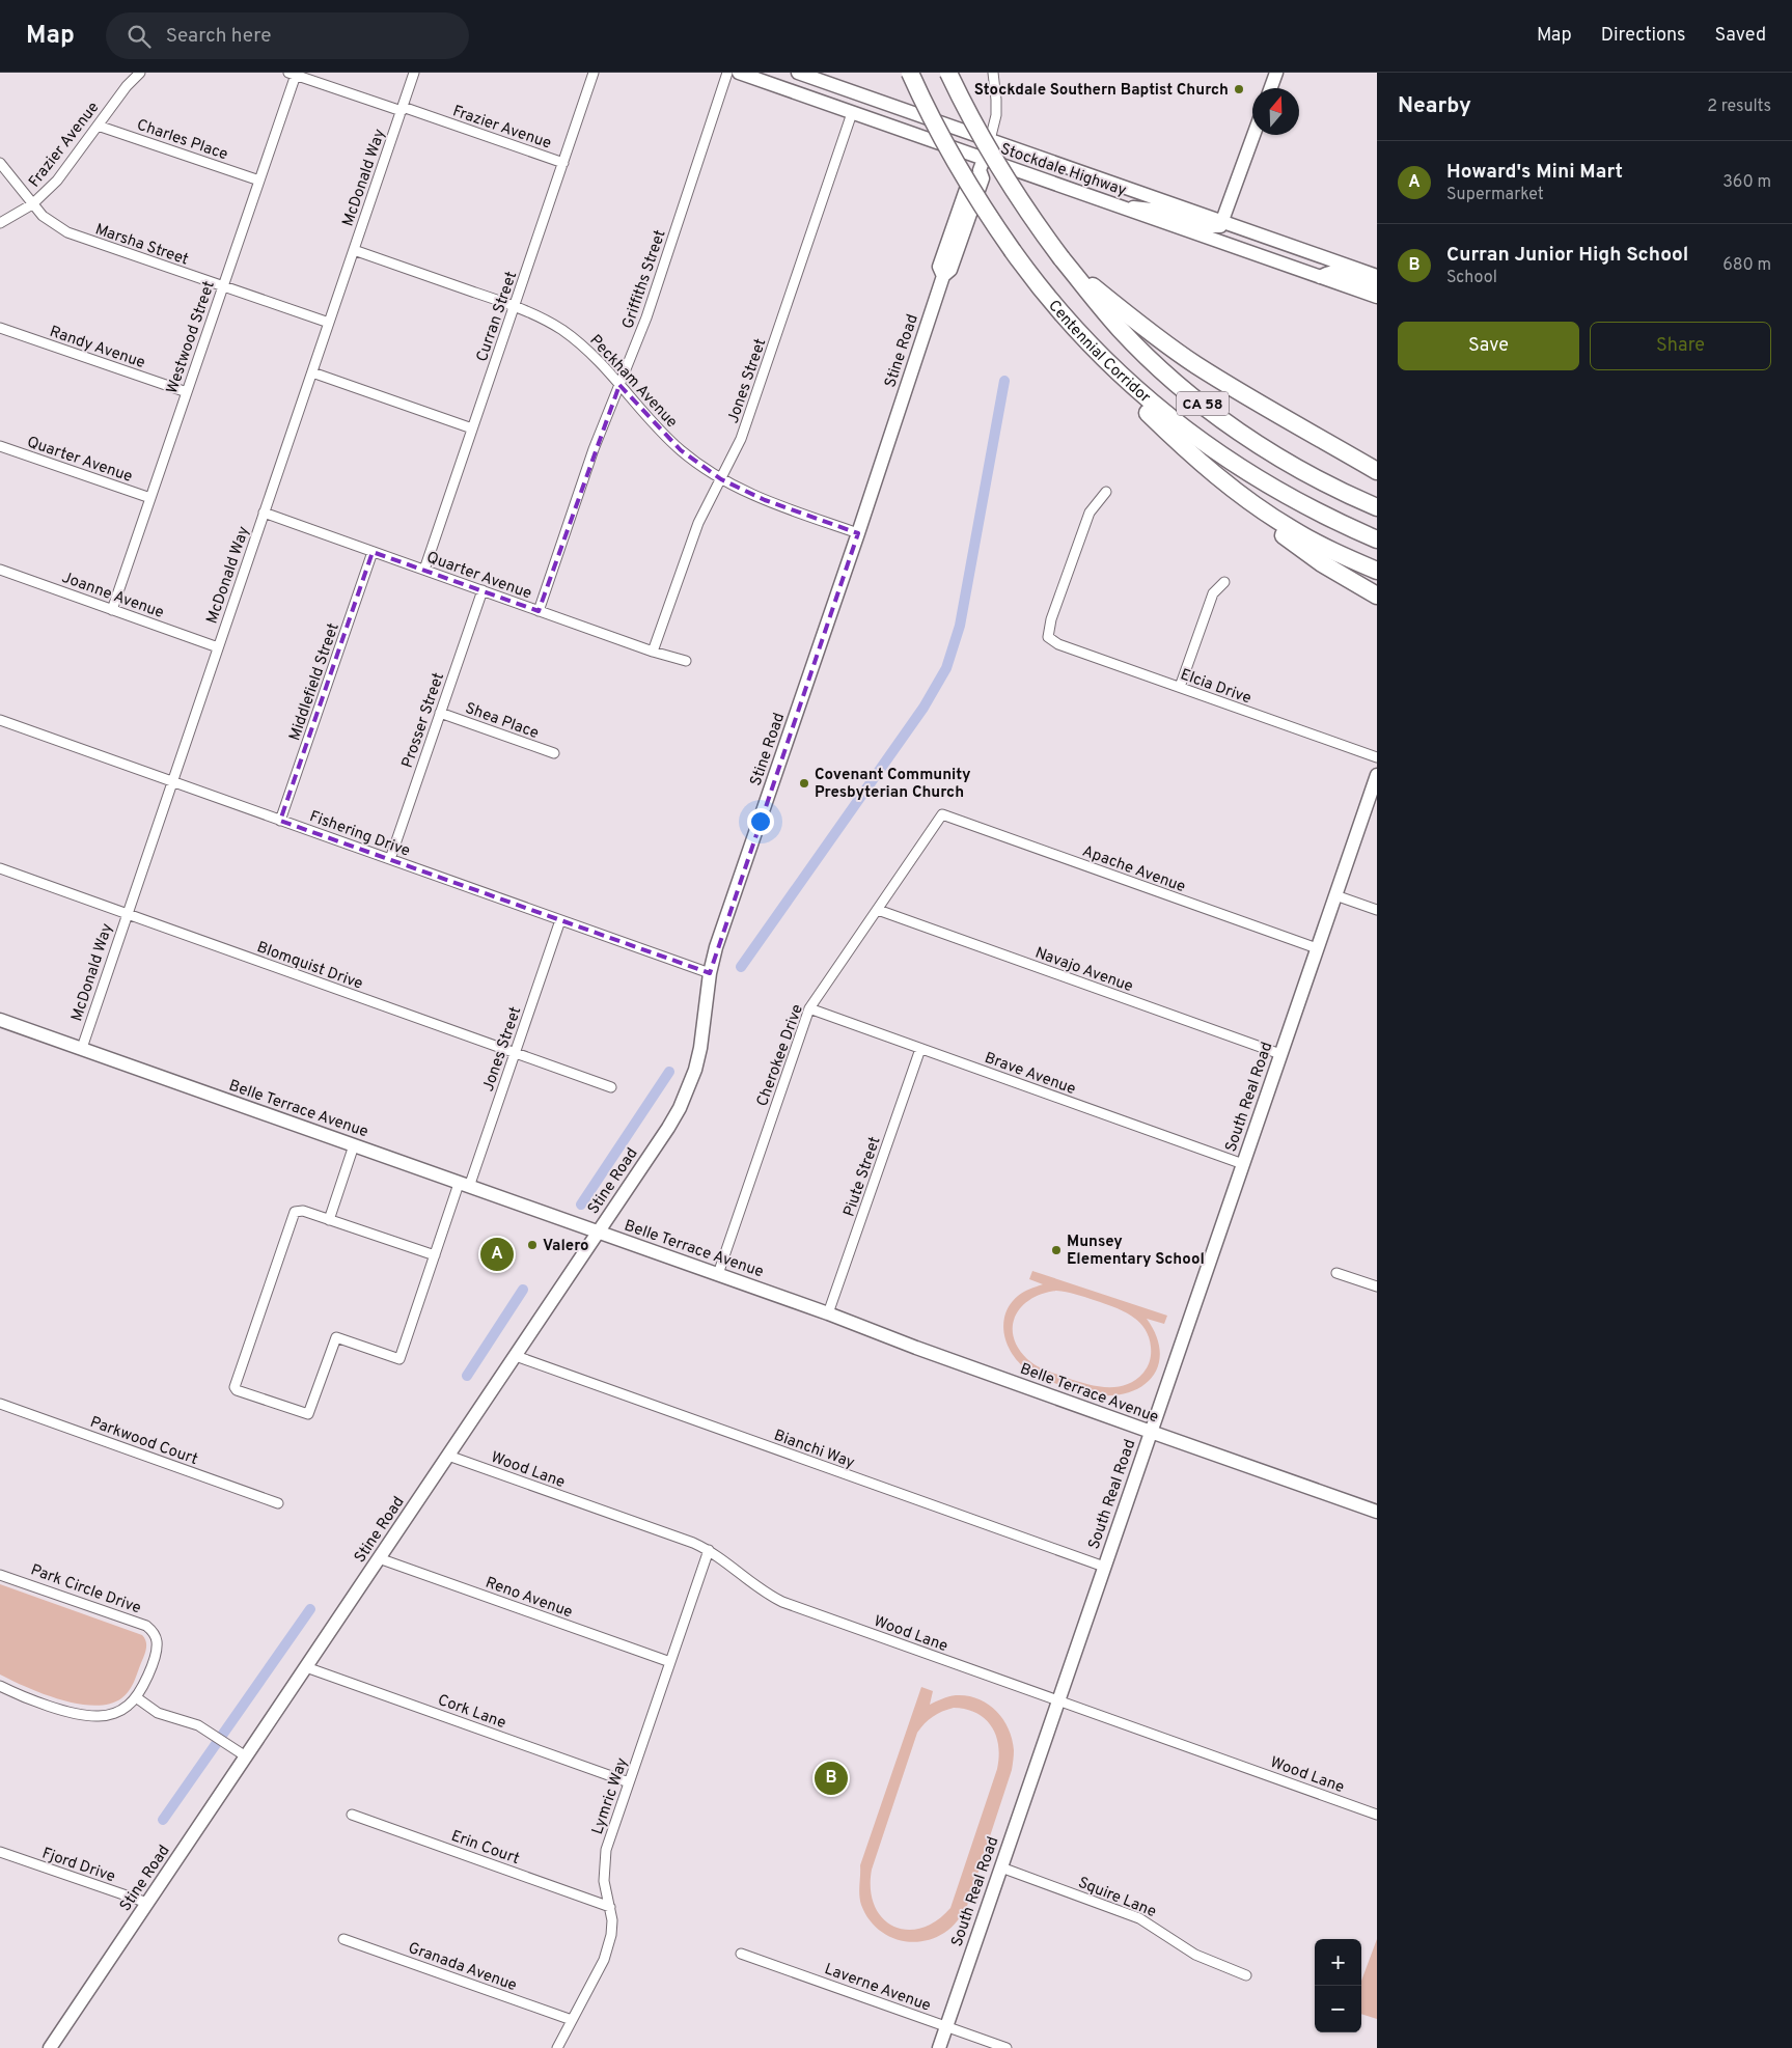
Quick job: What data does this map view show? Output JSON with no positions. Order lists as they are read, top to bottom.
{
  "streets": {
    "highway": ["Centennial Corridor", "CA 58"],
    "street": [
      "Frazier Avenue",
      "Charles Place",
      "Stockdale Highway",
      "McDonald Way",
      "Marsha Street",
      "Griffiths Street",
      "Curran Street",
      "Westwood Street",
      "Randy Avenue",
      "Stine Road",
      "Peckham Avenue",
      "Jones Street",
      "Quarter Avenue",
      "Joanne Avenue",
      "Middlefield Street",
      "Elcia Drive",
      "Prosser Street",
      "Shea Place",
      "Fishering Drive",
      "Apache Avenue",
      "Blomquist Drive",
      "Navajo Avenue",
      "Cherokee Drive",
      "Brave Avenue",
      "South Real Road",
      "Belle Terrace Avenue",
      "Piute Street",
      "Parkwood Court",
      "Bianchi Way",
      "Wood Lane",
      "Park Circle Drive",
      "Reno Avenue",
      "Cork Lane",
      "Lymric Way",
      "Erin Court",
      "Fjord Drive",
      "Squire Lane",
      "Granada Avenue",
      "Laverne Avenue"
    ]
  },
  "crossings": [
    ["Frazier Avenue", "Charles Place"],
    ["Frazier Avenue", "McDonald Way"],
    ["Frazier Avenue", "Marsha Street"],
    ["Frazier Avenue", "Curran Street"],
    ["Frazier Avenue", "Westwood Street"],
    ["Charles Place", "Westwood Street"],
    ["Stockdale Highway", "Stine Road"],
    ["Stockdale Highway", "Jones Street"],
    ["McDonald Way", "Marsha Street"],
    ["McDonald Way", "Peckham Avenue"],
    ["McDonald Way", "Quarter Avenue"],
    ["McDonald Way", "Joanne Avenue"],
    ["McDonald Way", "Fishering Drive"],
    ["McDonald Way", "Blomquist Drive"],
    ["McDonald Way", "Belle Terrace Avenue"],
    ["Marsha Street", "Westwood Street"],
    ["Griffiths Street", "Peckham Avenue"],
    ["Griffiths Street", "Quarter Avenue"],
    ["Curran Street", "Peckham Avenue"],
    ["Curran Street", "Quarter Avenue"],
    ["Westwood Street", "Randy Avenue"],
    ["Westwood Street", "Quarter Avenue"],
    ["Westwood Street", "Joanne Avenue"],
    ["Stine Road", "Peckham Avenue"],
    ["Stine Road", "Fishering Drive"],
    ["Stine Road", "Belle Terrace Avenue"],
    ["Stine Road", "Bianchi Way"],
    ["Stine Road", "Wood Lane"],
    ["Stine Road", "Reno Avenue"],
    ["Stine Road", "Cork Lane"],
    ["Stine Road", "Fjord Drive"],
    ["Peckham Avenue", "Jones Street"],
    ["Jones Street", "Quarter Avenue"],
    ["Jones Street", "Fishering Drive"],
    ["Jones Street", "Blomquist Drive"],
    ["Jones Street", "Belle Terrace Avenue"],
    ["Quarter Avenue", "Middlefield Street"],
    ["Quarter Avenue", "Prosser Street"],
    ["Middlefield Street", "Fishering Drive"],
    ["Prosser Street", "Shea Place"],
    ["Prosser Street", "Fishering Drive"],
    ["Apache Avenue", "Cherokee Drive"],
    ["Apache Avenue", "South Real Road"],
    ["Navajo Avenue", "Cherokee Drive"],
    ["Navajo Avenue", "South Real Road"],
    ["Cherokee Drive", "Brave Avenue"],
    ["Cherokee Drive", "Belle Terrace Avenue"],
    ["Brave Avenue", "South Real Road"],
    ["Brave Avenue", "Piute Street"],
    ["South Real Road", "Belle Terrace Avenue"],
    ["South Real Road", "Bianchi Way"],
    ["South Real Road", "Wood Lane"],
    ["South Real Road", "Squire Lane"],
    ["South Real Road", "Laverne Avenue"],
    ["Belle Terrace Avenue", "Piute Street"],
    ["Wood Lane", "Lymric Way"],
    ["Reno Avenue", "Lymric Way"],
    ["Cork Lane", "Lymric Way"],
    ["Lymric Way", "Erin Court"],
    ["Lymric Way", "Granada Avenue"]
  ],
  "places": [
    "Stockdale Southern Baptist Church",
    "Covenant Community Presbyterian Church",
    "Valero",
    "Munsey Elementary School"
  ],
  "north": "top",
  "page": {
    "header": "Map",
    "search": "Search here",
    "nav": ["Map", "Directions", "Saved"],
    "heading": ["Nearby", "2 results"],
    "list": [
      {
        "mark": "A",
        "name": "Howard's Mini Mart",
        "note": "Supermarket",
        "value": "360 m"
      },
      {
        "mark": "B",
        "name": "Curran Junior High School",
        "note": "School",
        "value": "680 m"
      }
    ],
    "buttons": ["Save", "Share"],
    "pins": ["A", "B"],
    "map_buttons": ["+", "−"]
  }
}
